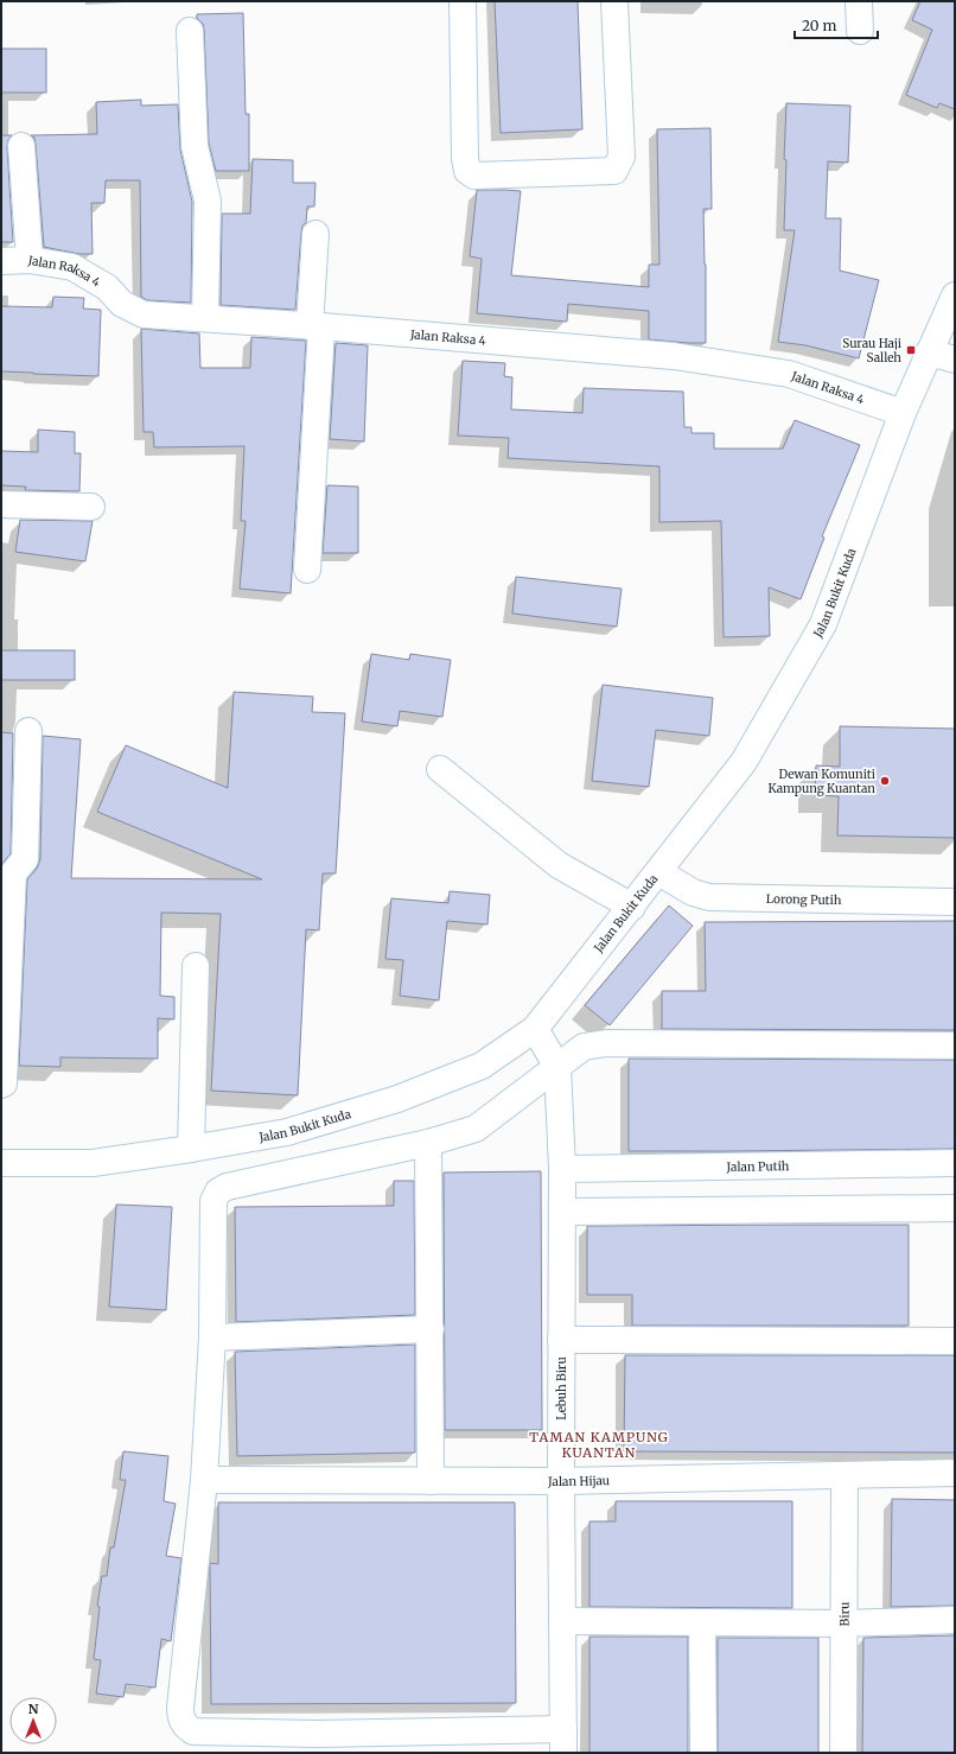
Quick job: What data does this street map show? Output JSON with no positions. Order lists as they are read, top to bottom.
{
  "streets": {
    "street": [
      "Jalan Raksa 4",
      "Jalan Bukit Kuda",
      "Lorong Putih",
      "Jalan Putih",
      "Lebuh Biru",
      "Jalan Hijau",
      "Biru"
    ]
  },
  "crossings": [
    ["Jalan Raksa 4", "Jalan Bukit Kuda"],
    ["Jalan Bukit Kuda", "Lorong Putih"],
    ["Jalan Bukit Kuda", "Lebuh Biru"],
    ["Jalan Putih", "Lebuh Biru"],
    ["Lebuh Biru", "Jalan Hijau"],
    ["Jalan Hijau", "Biru"]
  ],
  "districts": ["TAMAN KAMPUNG KUANTAN"],
  "places": {
    "transit": ["Surau Haji Salleh"],
    "other": ["Dewan Komuniti Kampung Kuantan"]
  },
  "scale_bar": "20 m",
  "north": "top"
}
